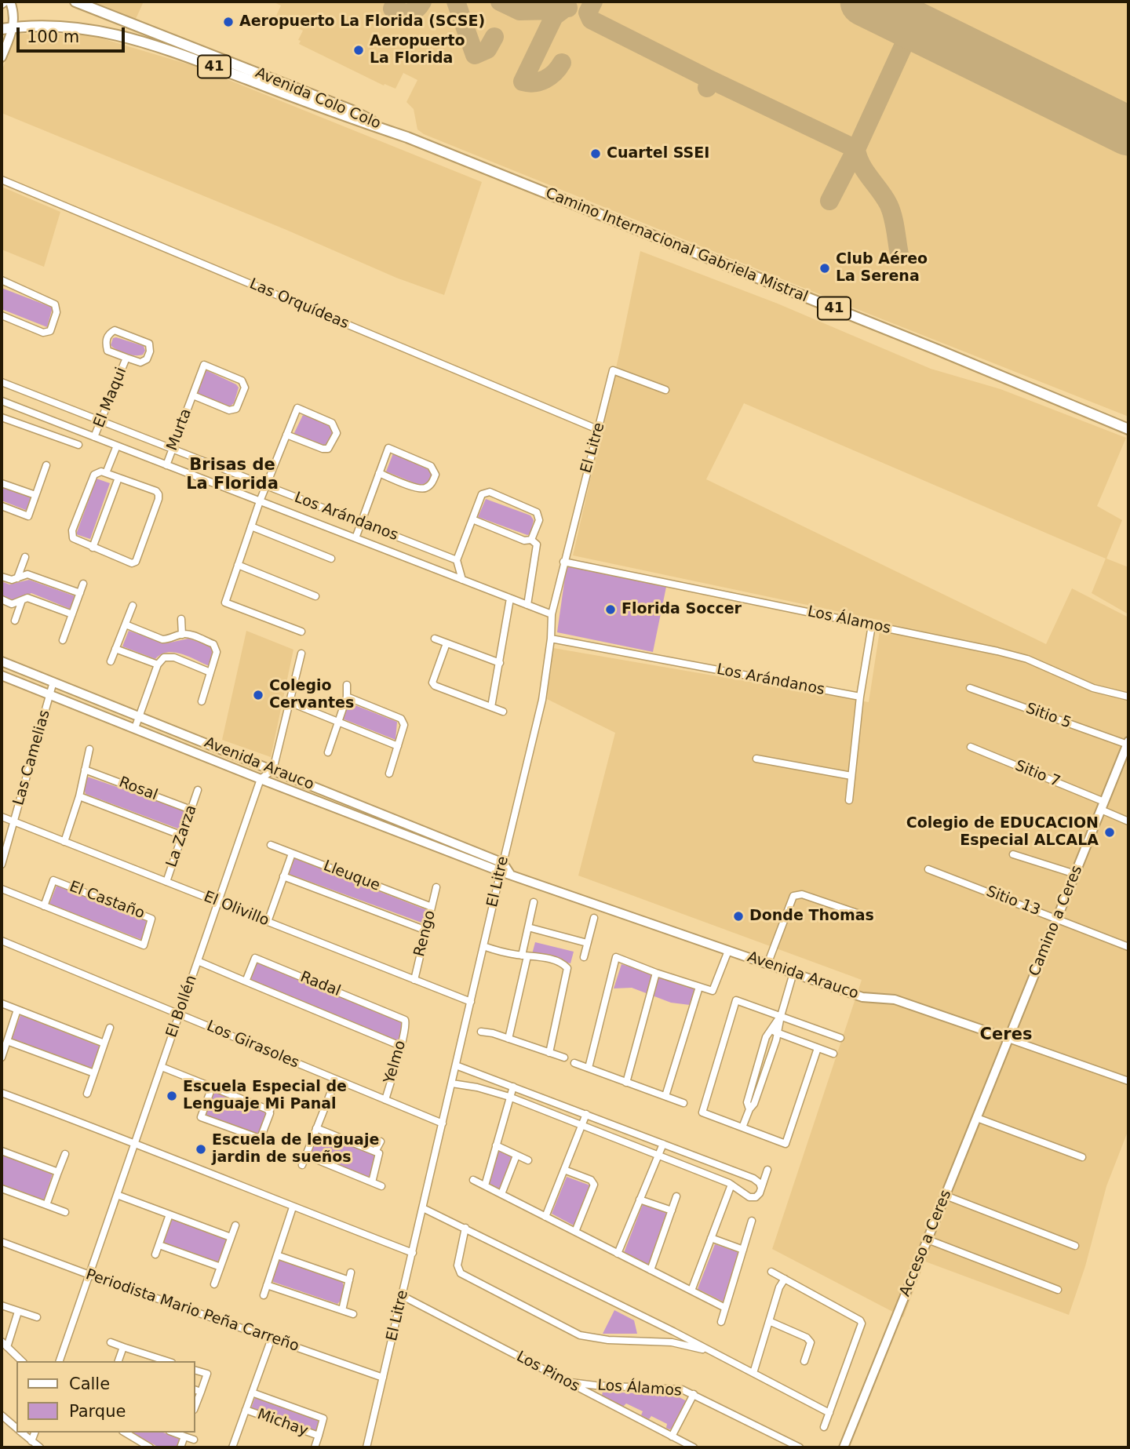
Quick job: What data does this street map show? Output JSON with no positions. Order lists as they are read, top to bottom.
{
  "streets": {
    "main road": ["41", "Avenida Colo Colo", "Camino Internacional Gabriela Mistral"],
    "street": [
      "Las Orquídeas",
      "El Maqui",
      "Murta",
      "El Litre",
      "Los Arándanos",
      "Los Álamos",
      "Sitio 5",
      "Las Camelias",
      "Avenida Arauco",
      "Sitio 7",
      "Rosal",
      "La Zarza",
      "Lleuque",
      "El Castaño",
      "Sitio 13",
      "El Olivillo",
      "Camino a Ceres",
      "Rengo",
      "Radal",
      "El Bollén",
      "Los Girasoles",
      "Yelmo",
      "Acceso a Ceres",
      "Periodista Mario Peña Carreño",
      "Los Pinos",
      "Michay"
    ]
  },
  "crossings": [
    ["41", "Avenida Colo Colo"],
    ["41", "Camino Internacional Gabriela Mistral"],
    ["Avenida Colo Colo", "Camino Internacional Gabriela Mistral"],
    ["Las Orquídeas", "El Litre"],
    ["El Maqui", "Los Arándanos"],
    ["Murta", "Los Arándanos"],
    ["El Litre", "Los Arándanos"],
    ["El Litre", "Los Álamos"],
    ["El Litre", "Avenida Arauco"],
    ["El Litre", "El Olivillo"],
    ["El Litre", "Los Girasoles"],
    ["El Litre", "Periodista Mario Peña Carreño"],
    ["El Litre", "Los Pinos"],
    ["Los Álamos", "Los Pinos"],
    ["Sitio 5", "Camino a Ceres"],
    ["Las Camelias", "Avenida Arauco"],
    ["Las Camelias", "El Olivillo"],
    ["Avenida Arauco", "Camino a Ceres"],
    ["Avenida Arauco", "El Bollén"],
    ["Avenida Arauco", "Acceso a Ceres"],
    ["Sitio 7", "Camino a Ceres"],
    ["Rosal", "La Zarza"],
    ["La Zarza", "El Olivillo"],
    ["Lleuque", "Rengo"],
    ["Sitio 13", "Camino a Ceres"],
    ["El Olivillo", "Rengo"],
    ["El Olivillo", "El Bollén"],
    ["Camino a Ceres", "Acceso a Ceres"],
    ["Radal", "El Bollén"],
    ["Radal", "Yelmo"],
    ["El Bollén", "Los Girasoles"],
    ["El Bollén", "Periodista Mario Peña Carreño"],
    ["Los Girasoles", "Yelmo"],
    ["Periodista Mario Peña Carreño", "Michay"]
  ],
  "districts": ["Brisas de La Florida", "Ceres"],
  "places": [
    "Aeropuerto La Florida (SCSE)",
    "Aeropuerto La Florida",
    "Cuartel SSEI",
    "Club Aéreo La Serena",
    "Florida Soccer",
    "Colegio Cervantes",
    "Colegio de EDUCACION Especial ALCALA",
    "Donde Thomas",
    "Escuela Especial de Lenguaje Mi Panal",
    "Escuela de lenguaje jardin de sueños"
  ],
  "legend": ["Calle", "Parque"],
  "scale_bar": "100 m"
}
